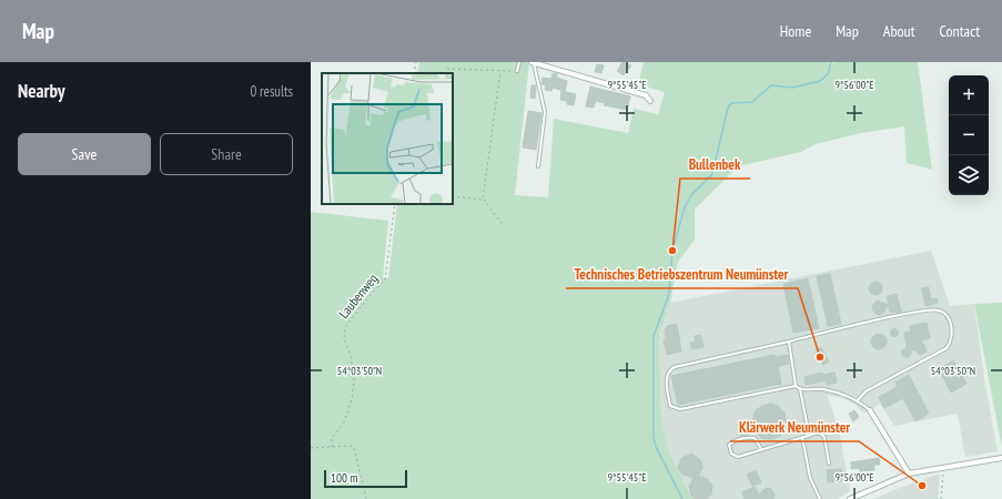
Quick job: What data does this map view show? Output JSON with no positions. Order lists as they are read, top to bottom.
{
  "streets": {
    "path": ["Laubenweg"]
  },
  "places": ["Bullenbek", "Technisches Betriebszentrum Neumünster", "Klärwerk Neumünster"],
  "scale_bar": "100 m",
  "page": {
    "header": "Map",
    "nav": [
      "Home",
      "Map",
      "About",
      "Contact"
    ],
    "heading": ["Nearby", "0 results"],
    "map_buttons": ["+", "−"],
    "buttons": ["Save", "Share"],
    "scale": "100 m"
  },
  "coordinates": ["9°55'45\"E", "9°56'00\"E", "54°03'50\"N"]
}
